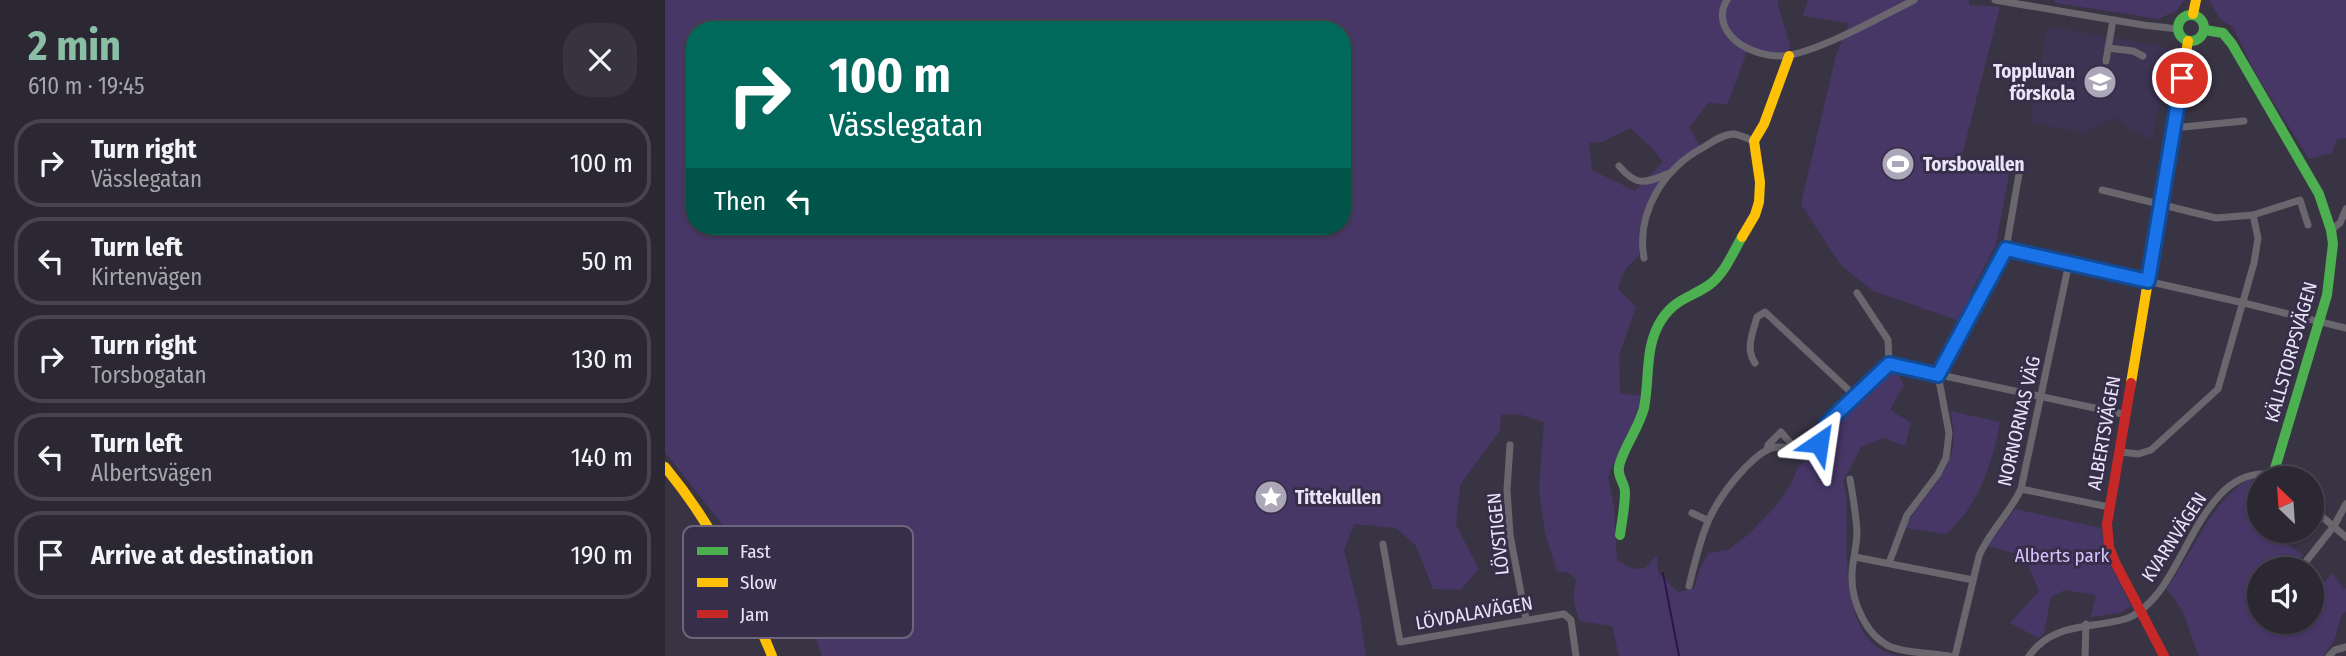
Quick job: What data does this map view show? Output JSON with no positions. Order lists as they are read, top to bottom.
{
  "streets": {
    "street": [
      "KÄLLSTORPSVÄGEN",
      "NORNORNAS VÄG",
      "ALBERTSVÄGEN",
      "LÖVSTIGEN",
      "KVARNVÄGEN",
      "LÖVDALAVÄGEN"
    ]
  },
  "crossings": [
    ["KÄLLSTORPSVÄGEN", "ALBERTSVÄGEN"],
    ["ALBERTSVÄGEN", "KVARNVÄGEN"],
    ["LÖVSTIGEN", "LÖVDALAVÄGEN"]
  ],
  "parks": ["Alberts park"],
  "places": {
    "school or university": ["Toppluvan förskola"],
    "sports": ["Torsbovallen"],
    "place": ["Tittekullen"]
  },
  "legend": ["Fast", "Slow", "Jam"],
  "north": "top left",
  "page": {
    "heading": ["2 min", "610 m · 19:45"],
    "turn": ["100 m", "Vässlegatan"],
    "list": [
      {
        "name": "Turn right",
        "note": "Vässlegatan",
        "value": "100 m"
      },
      {
        "name": "Turn left",
        "note": "Kirtenvägen",
        "value": "50 m"
      },
      {
        "name": "Turn right",
        "note": "Torsbogatan",
        "value": "130 m"
      },
      {
        "name": "Turn left",
        "note": "Albertsvägen",
        "value": "140 m"
      },
      {
        "name": "Arrive at destination",
        "value": "190 m"
      }
    ],
    "then": "Then"
  }
}
